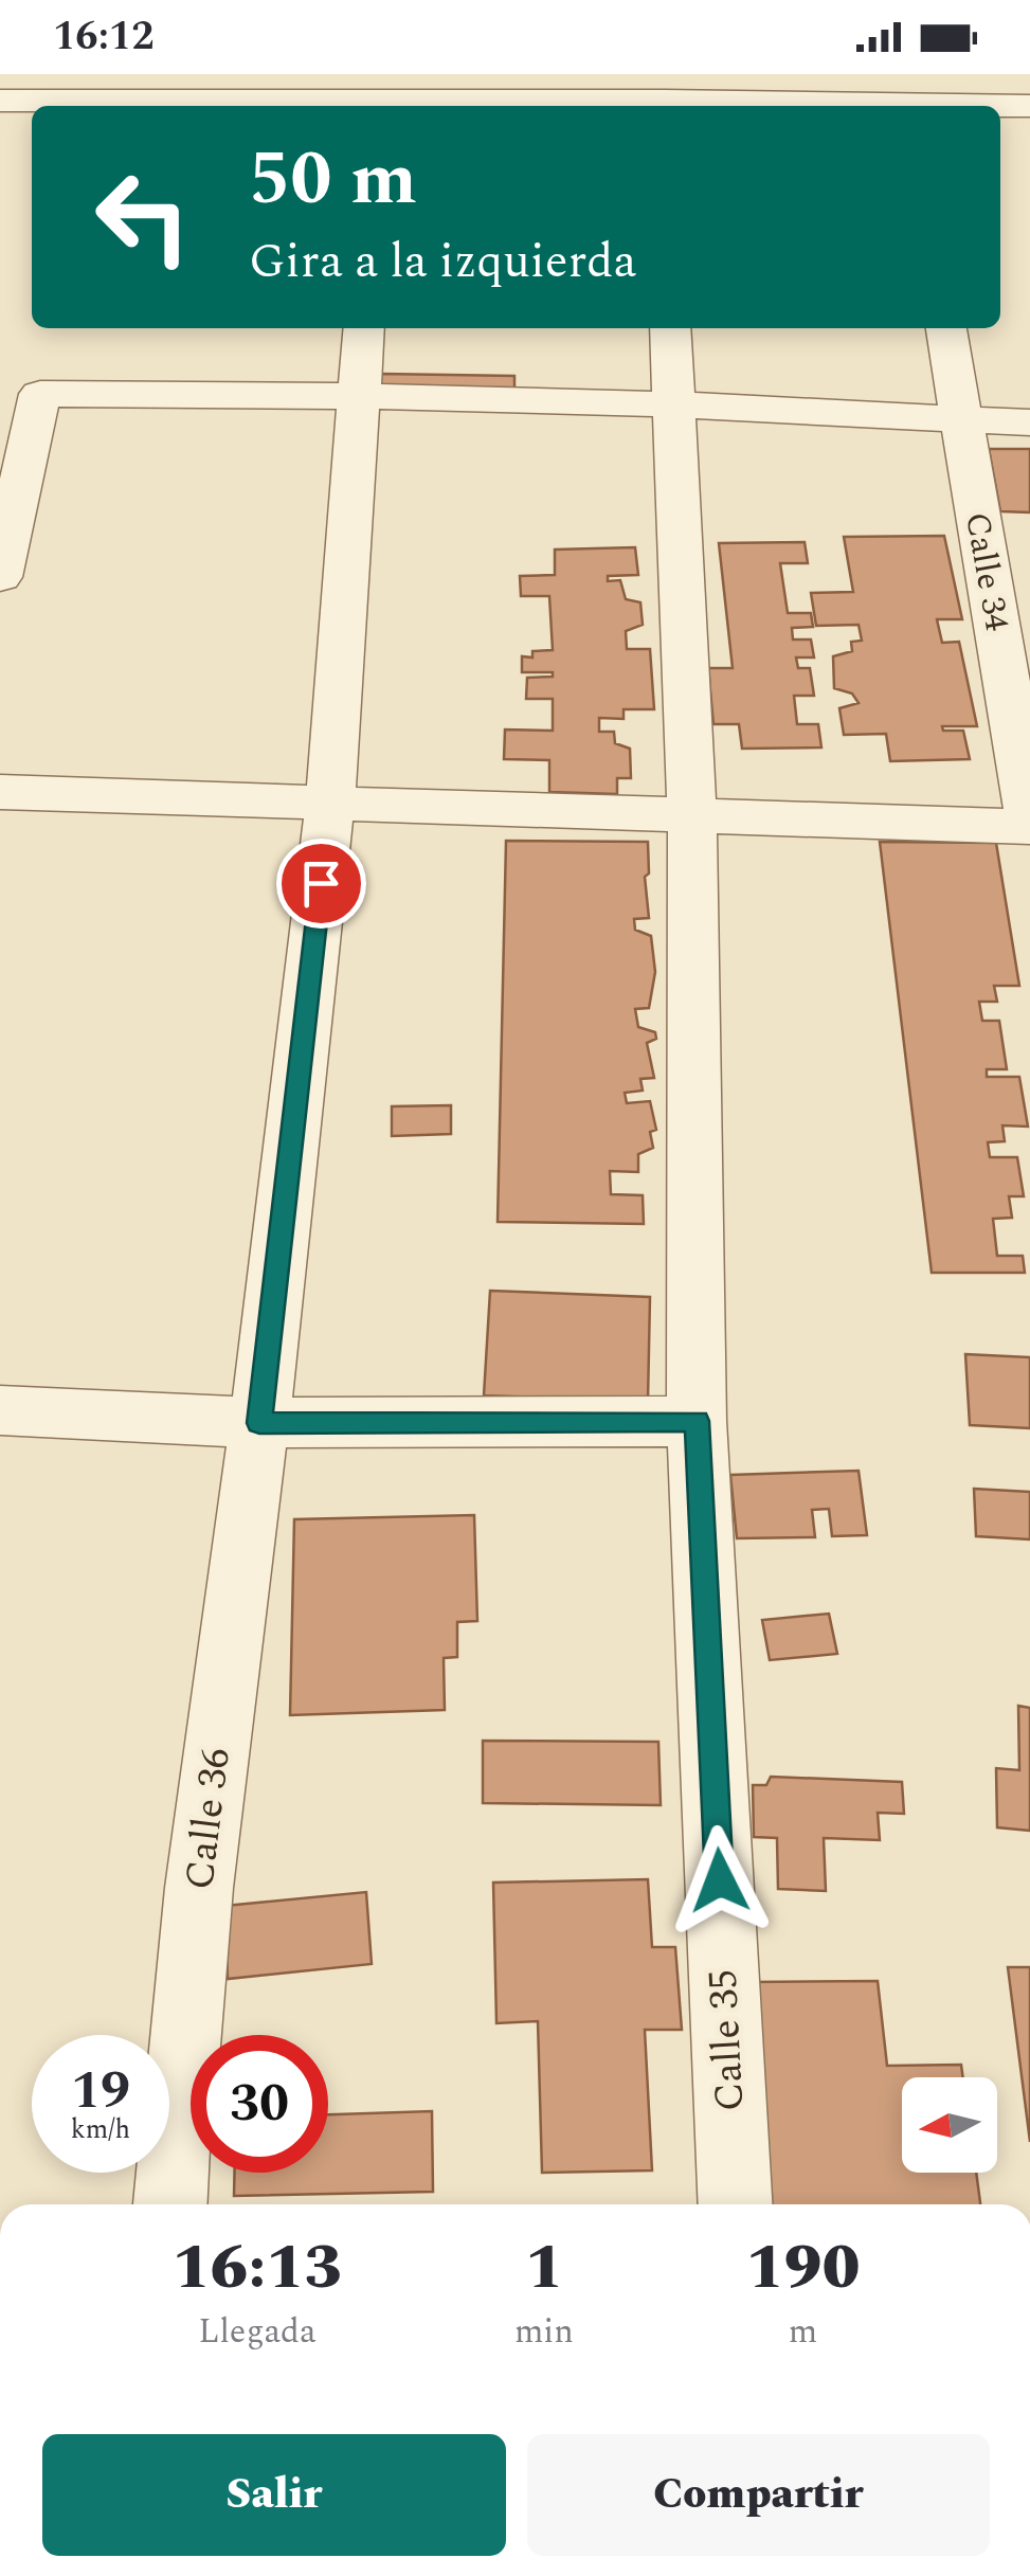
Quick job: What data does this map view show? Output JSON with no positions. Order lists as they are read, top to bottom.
{
  "streets": {
    "street": ["Calle 34", "Calle 36", "Calle 35"]
  },
  "north": "left",
  "page": {
    "status": "16:12",
    "turn": ["50 m", "Gira a la izquierda"],
    "speed": "19 km/h",
    "limit": "30",
    "eta": [
      "16:13",
      "Llegada",
      "1",
      "min",
      "190",
      "m"
    ],
    "buttons": ["Salir", "Compartir"]
  }
}
